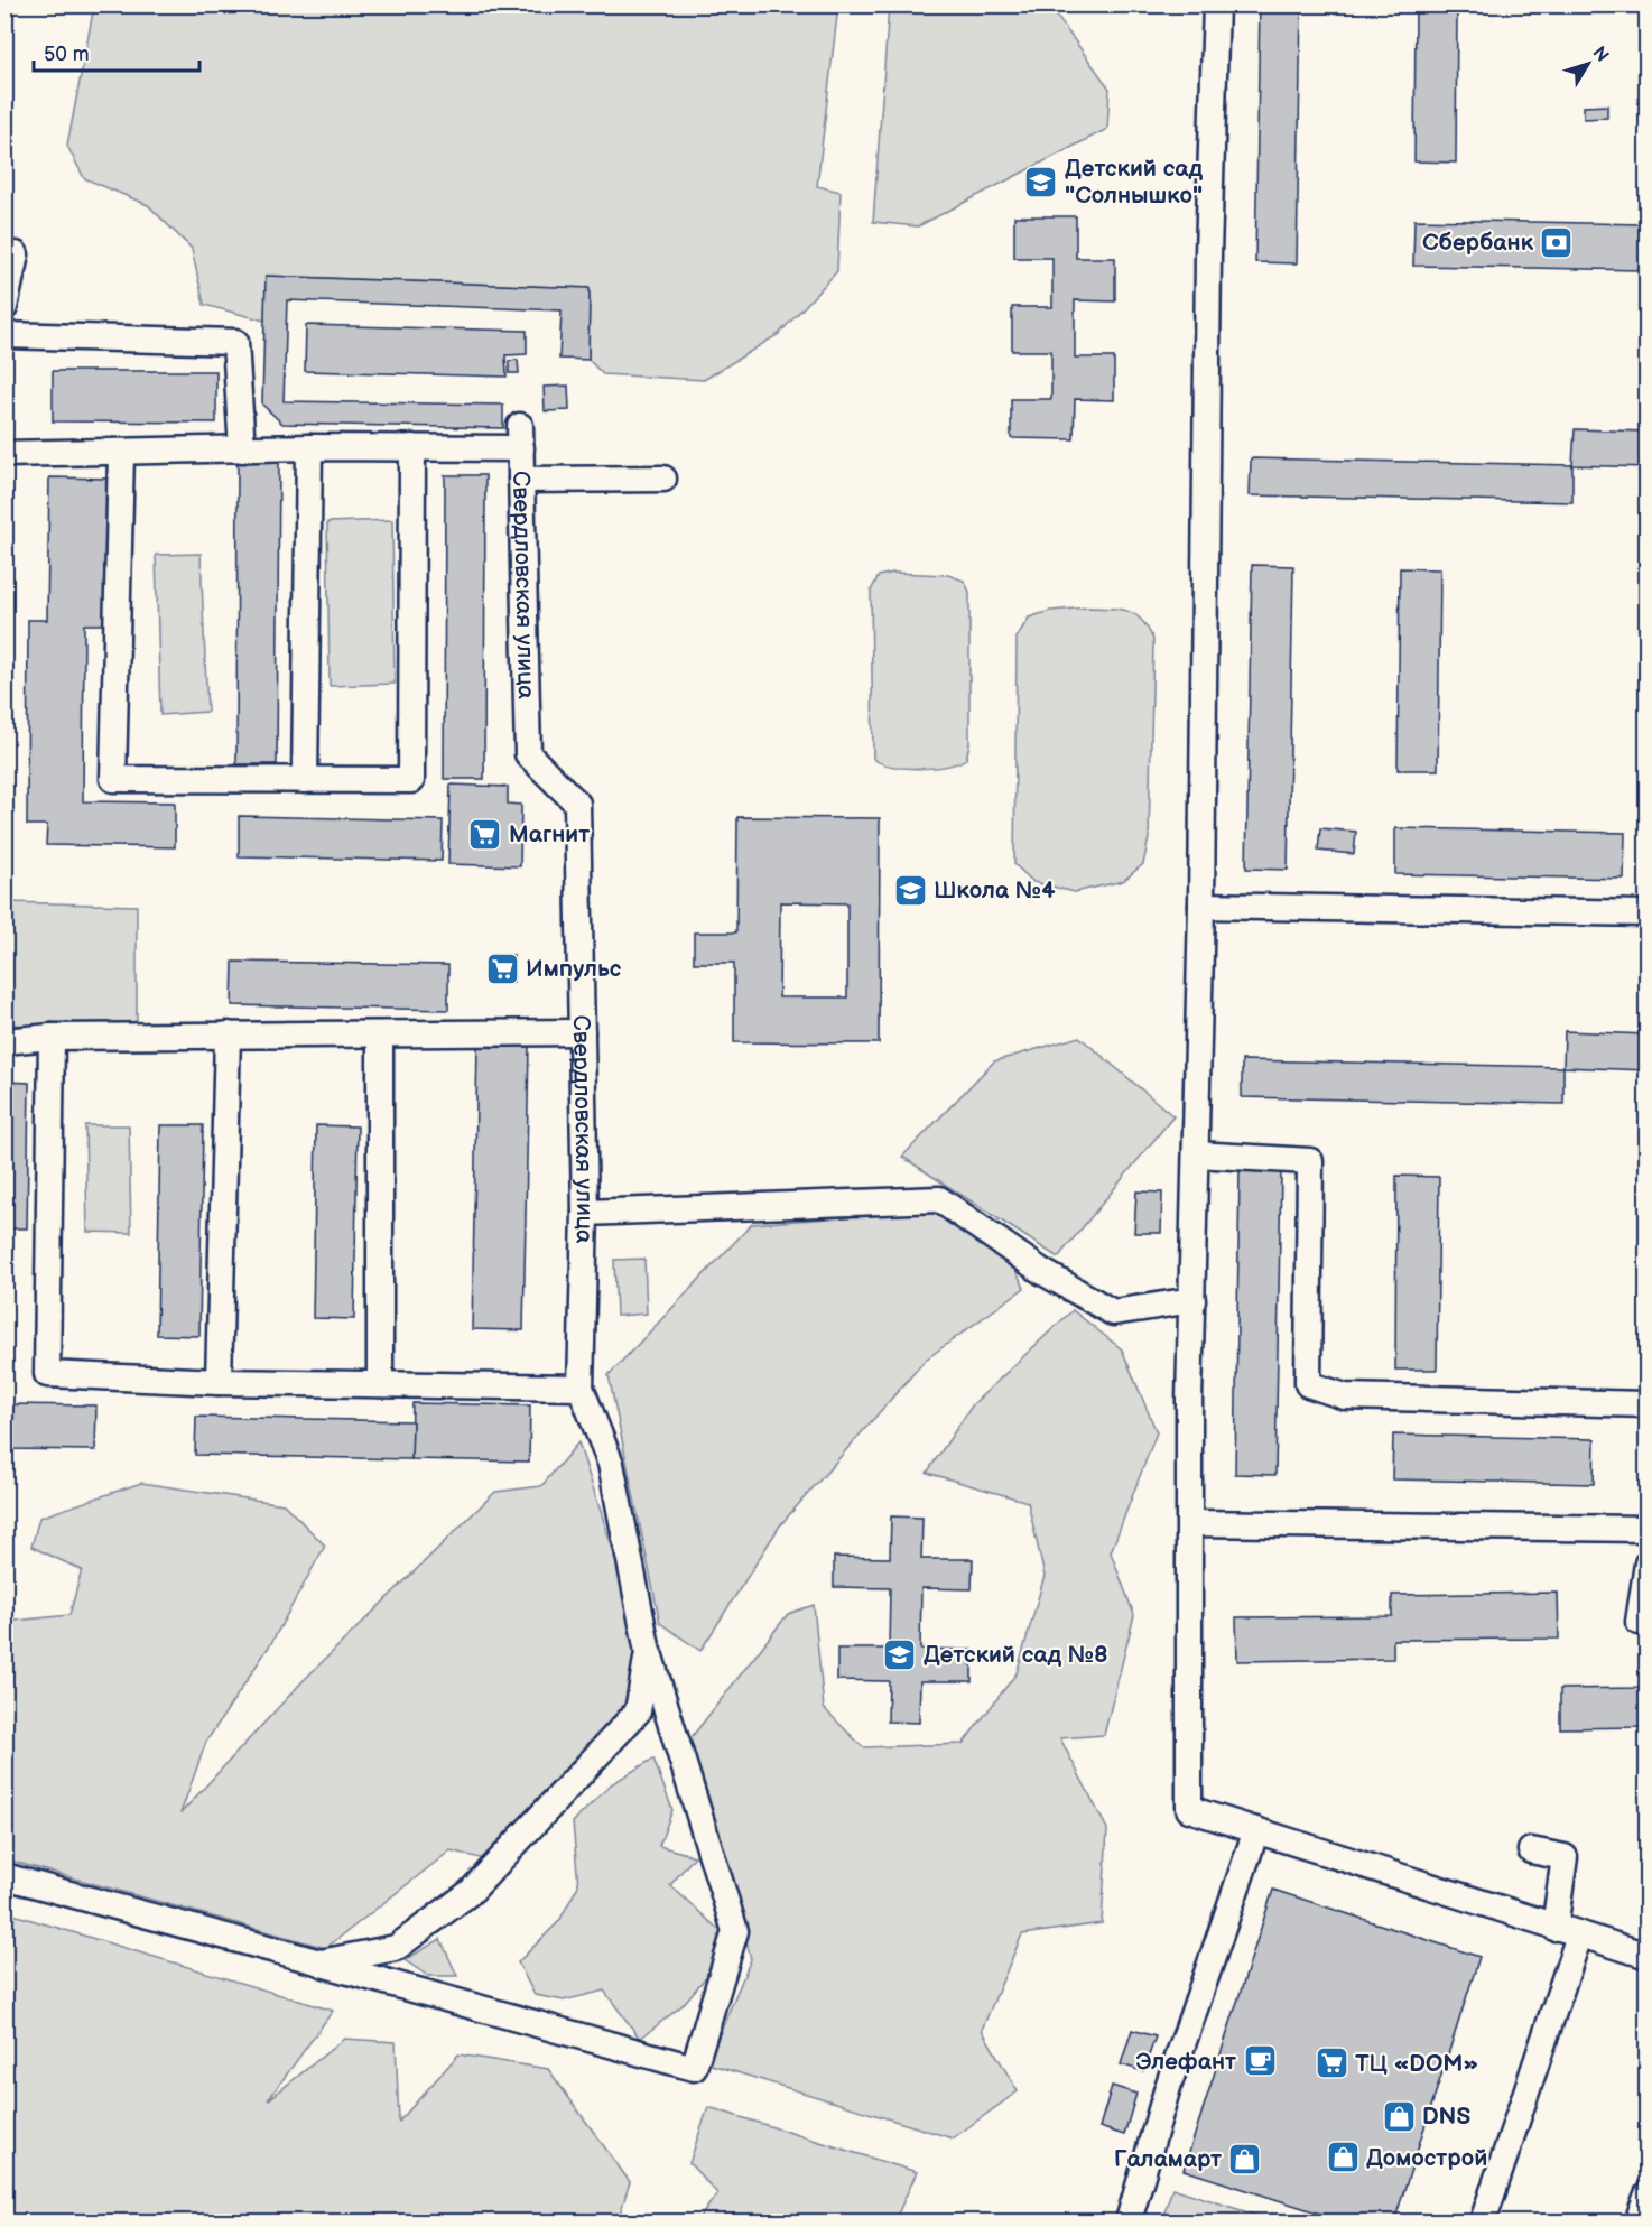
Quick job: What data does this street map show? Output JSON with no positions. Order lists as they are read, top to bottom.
{
  "streets": {
    "street": ["Свердловская улица"]
  },
  "places": {
    "school or university": ["Детский сад \"Солнышко\"", "Школа №4", "Детский сад №8"],
    "bank": ["Сбербанк"],
    "supermarket": ["Магнит", "Импульс", "ТЦ «DOM»"],
    "cafe": ["Элефант"],
    "shop": ["DNS", "Домострой", "Галамарт"]
  },
  "scale_bar": "50 m",
  "north": "top right"
}
